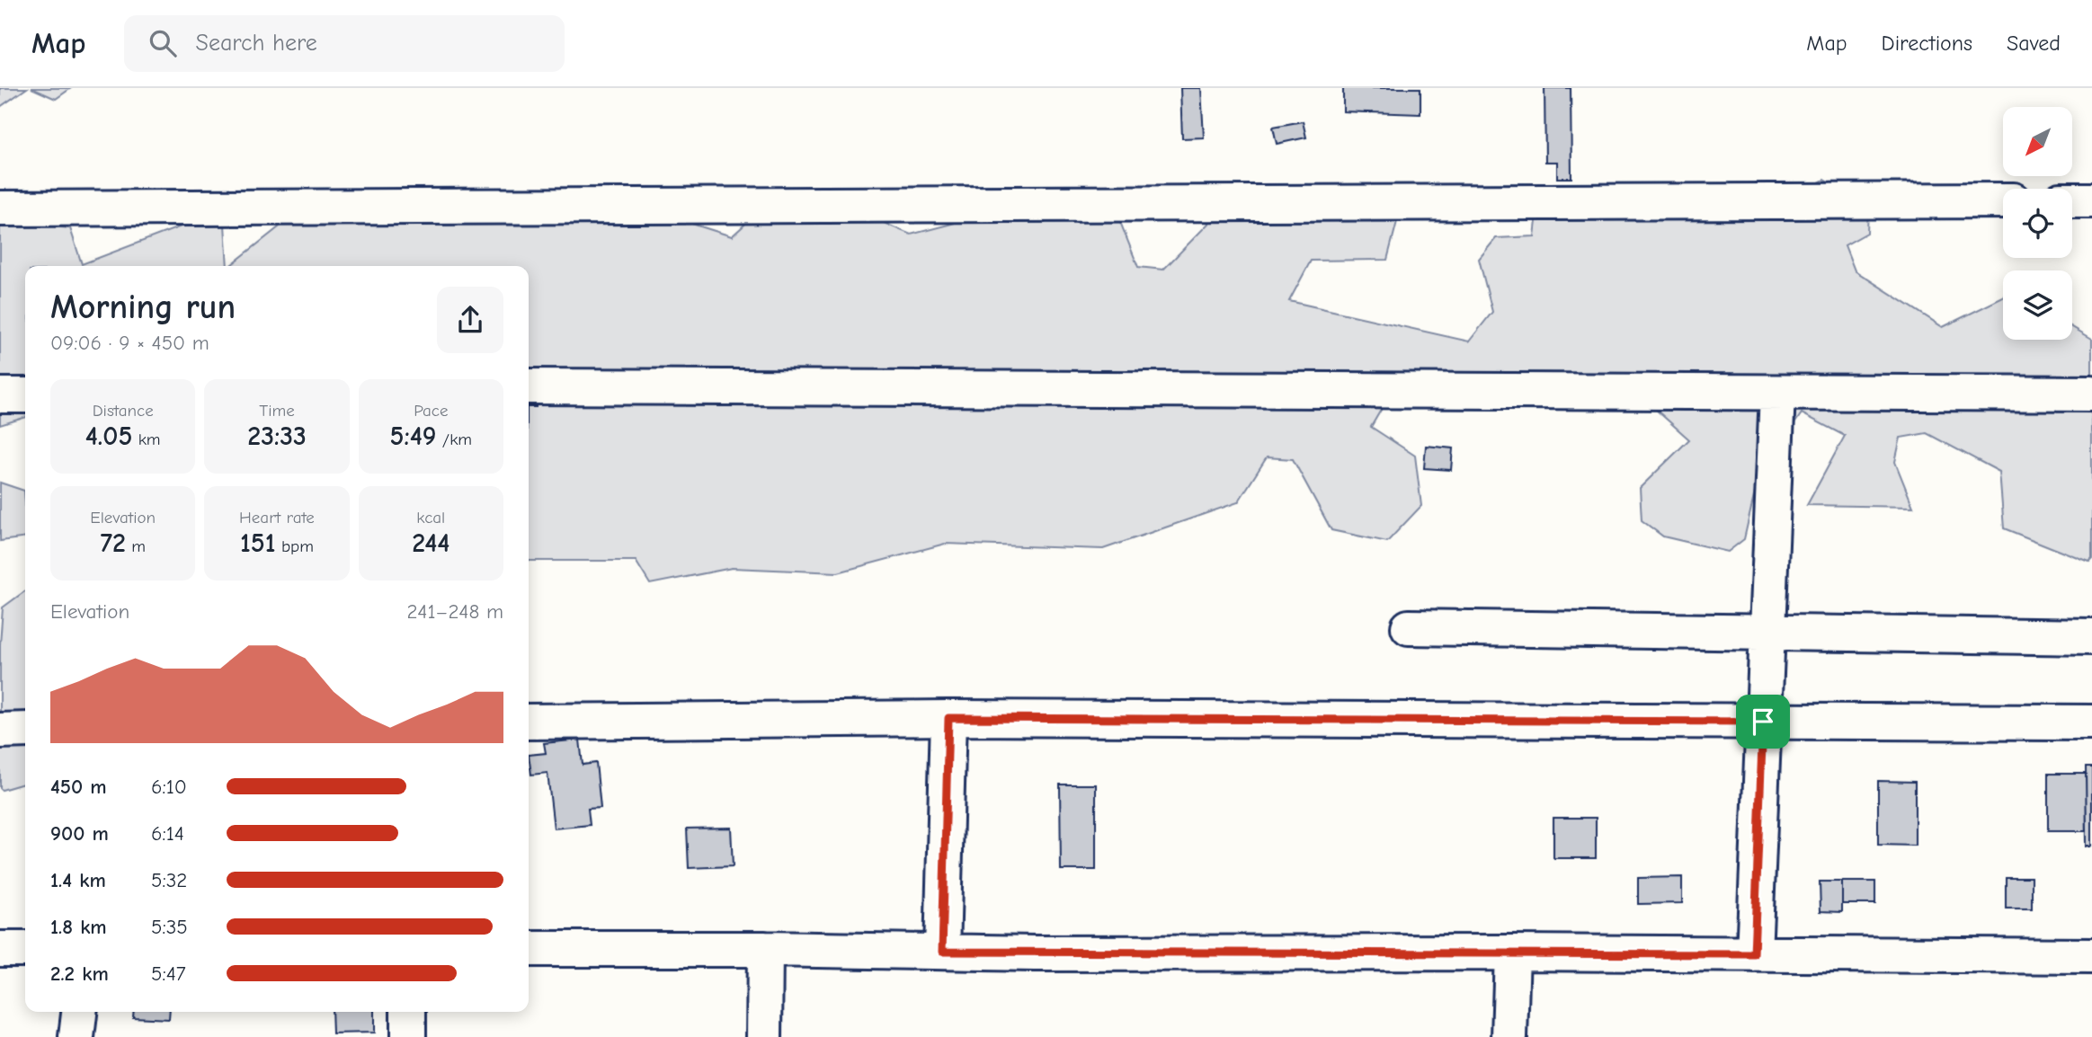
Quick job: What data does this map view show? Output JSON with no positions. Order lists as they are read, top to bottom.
{
  "north": "bottom left",
  "page": {
    "header": "Map",
    "search": "Search here",
    "nav": ["Map", "Directions", "Saved"],
    "heading": ["Morning run", "09:06 · 9 × 450 m"],
    "stats": [
      ["Distance", "4.05 km"],
      ["Time", "23:33"],
      ["Pace", "5:49 /km"],
      ["Elevation", "72 m"],
      ["Heart rate", "151 bpm"],
      ["kcal", "244"]
    ],
    "chart": ["Elevation", "241–248 m"],
    "list": [
      {
        "name": "450 m",
        "note": "6:10"
      },
      {
        "name": "900 m",
        "note": "6:14"
      },
      {
        "name": "1.4 km",
        "note": "5:32"
      },
      {
        "name": "1.8 km",
        "note": "5:35"
      },
      {
        "name": "2.2 km",
        "note": "5:47"
      }
    ]
  }
}
